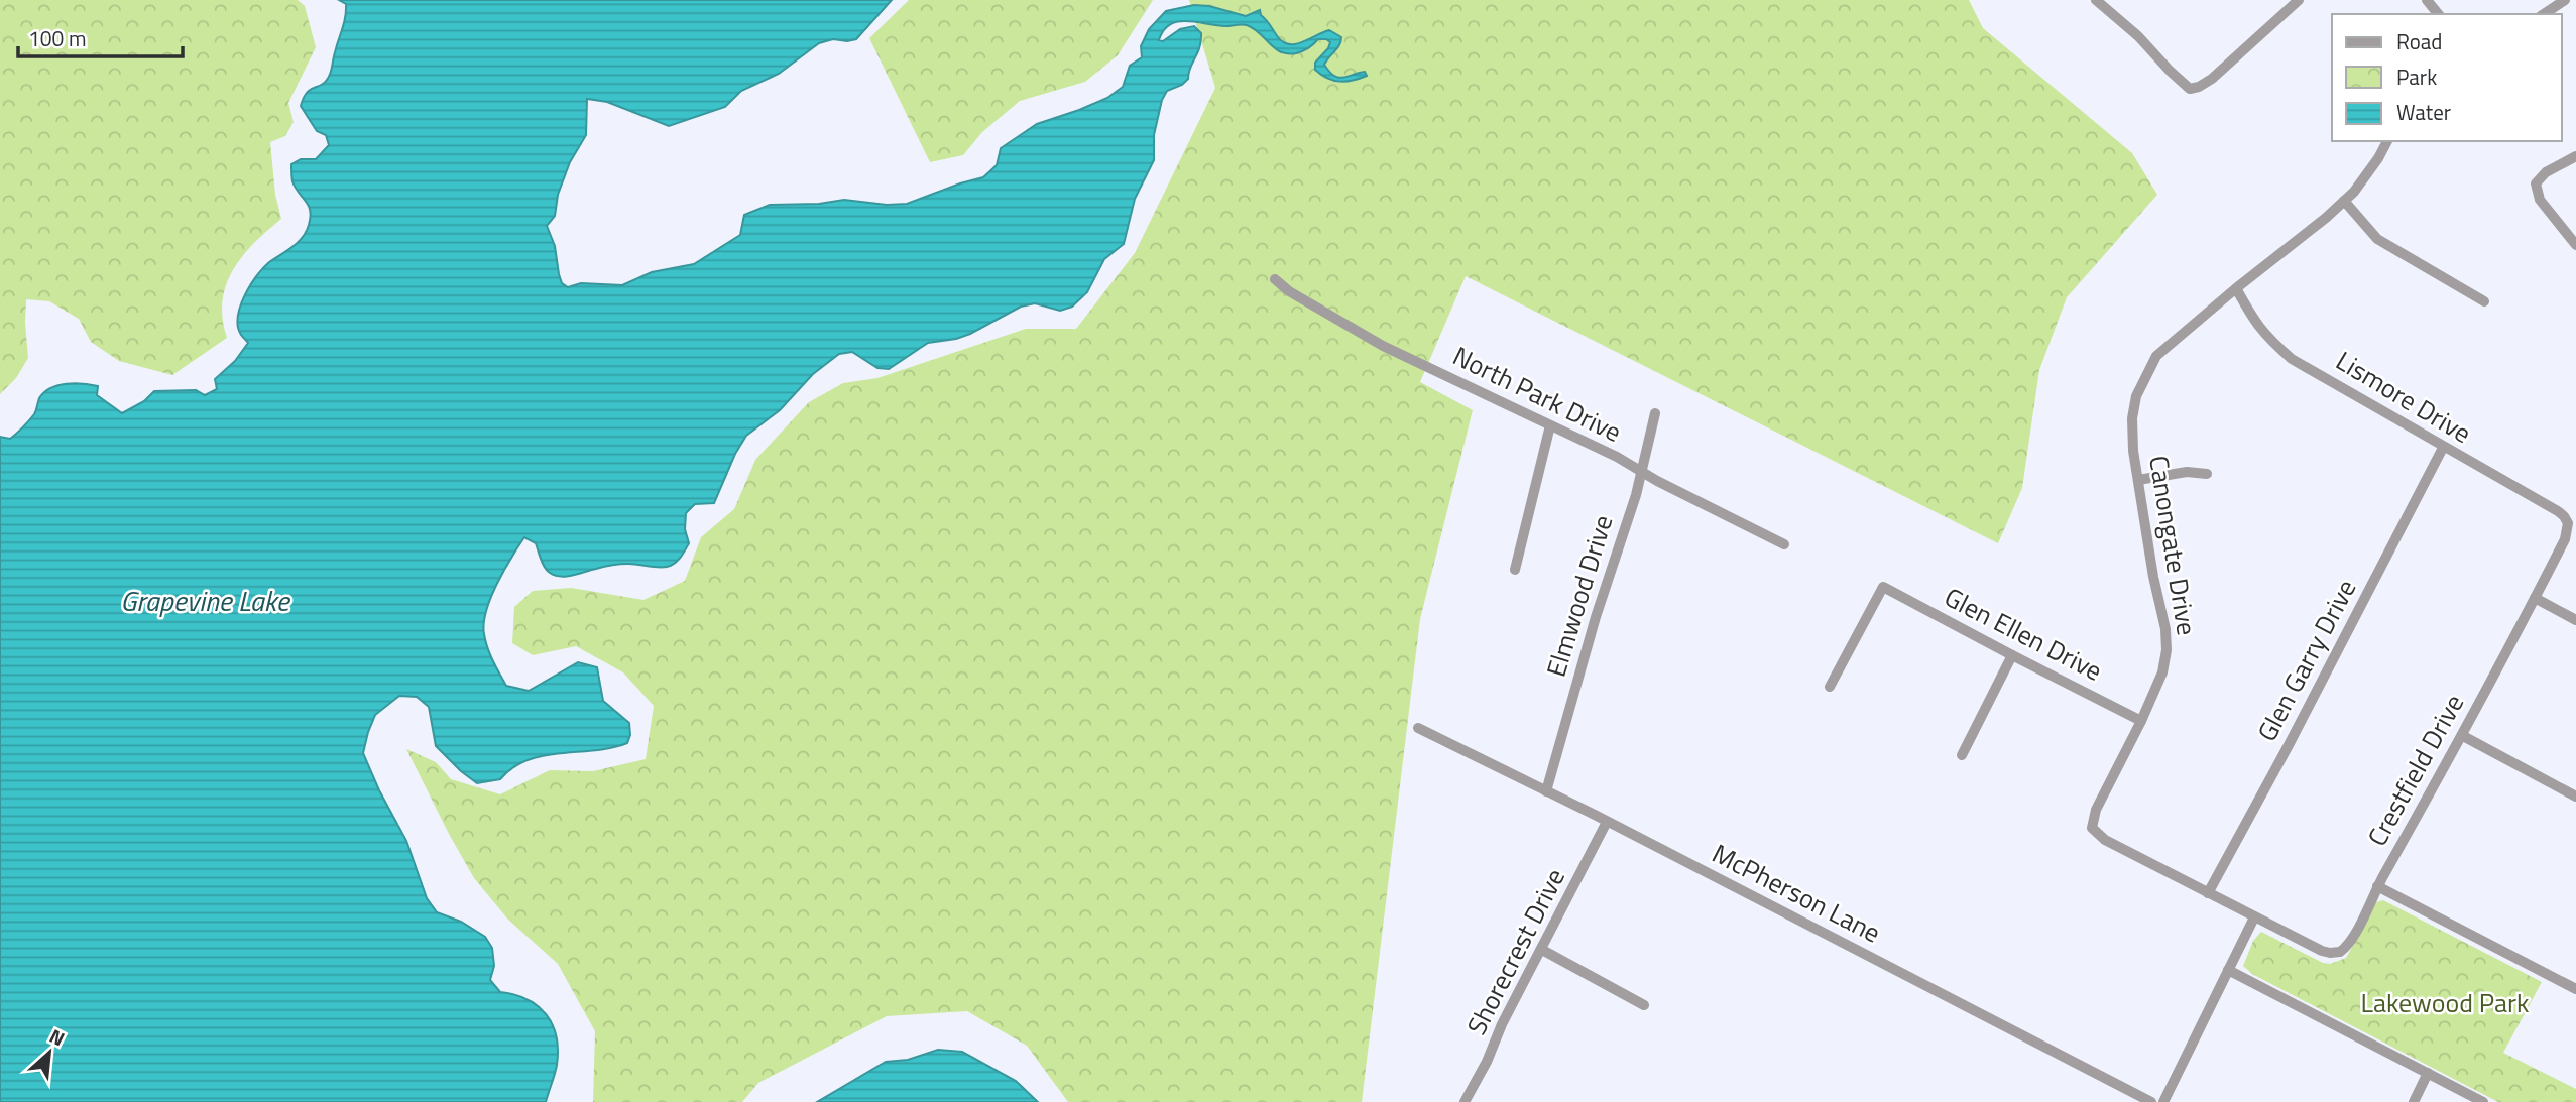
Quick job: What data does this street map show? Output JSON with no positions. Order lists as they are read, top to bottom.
{
  "streets": {
    "street": [
      "North Park Drive",
      "Lismore Drive",
      "Canongate Drive",
      "Elmwood Drive",
      "Glen Ellen Drive",
      "Glen Garry Drive",
      "Crestfield Drive",
      "McPherson Lane",
      "Shorecrest Drive"
    ]
  },
  "crossings": [
    ["North Park Drive", "Elmwood Drive"],
    ["Lismore Drive", "Canongate Drive"],
    ["Lismore Drive", "Glen Garry Drive"],
    ["Lismore Drive", "Crestfield Drive"],
    ["Canongate Drive", "Glen Ellen Drive"],
    ["Canongate Drive", "Glen Garry Drive"],
    ["Canongate Drive", "Crestfield Drive"],
    ["Elmwood Drive", "McPherson Lane"],
    ["McPherson Lane", "Shorecrest Drive"]
  ],
  "water": ["Grapevine Lake"],
  "parks": ["Lakewood Park"],
  "legend": ["Road", "Park", "Water"],
  "scale_bar": "100 m",
  "north": "top right"
}
